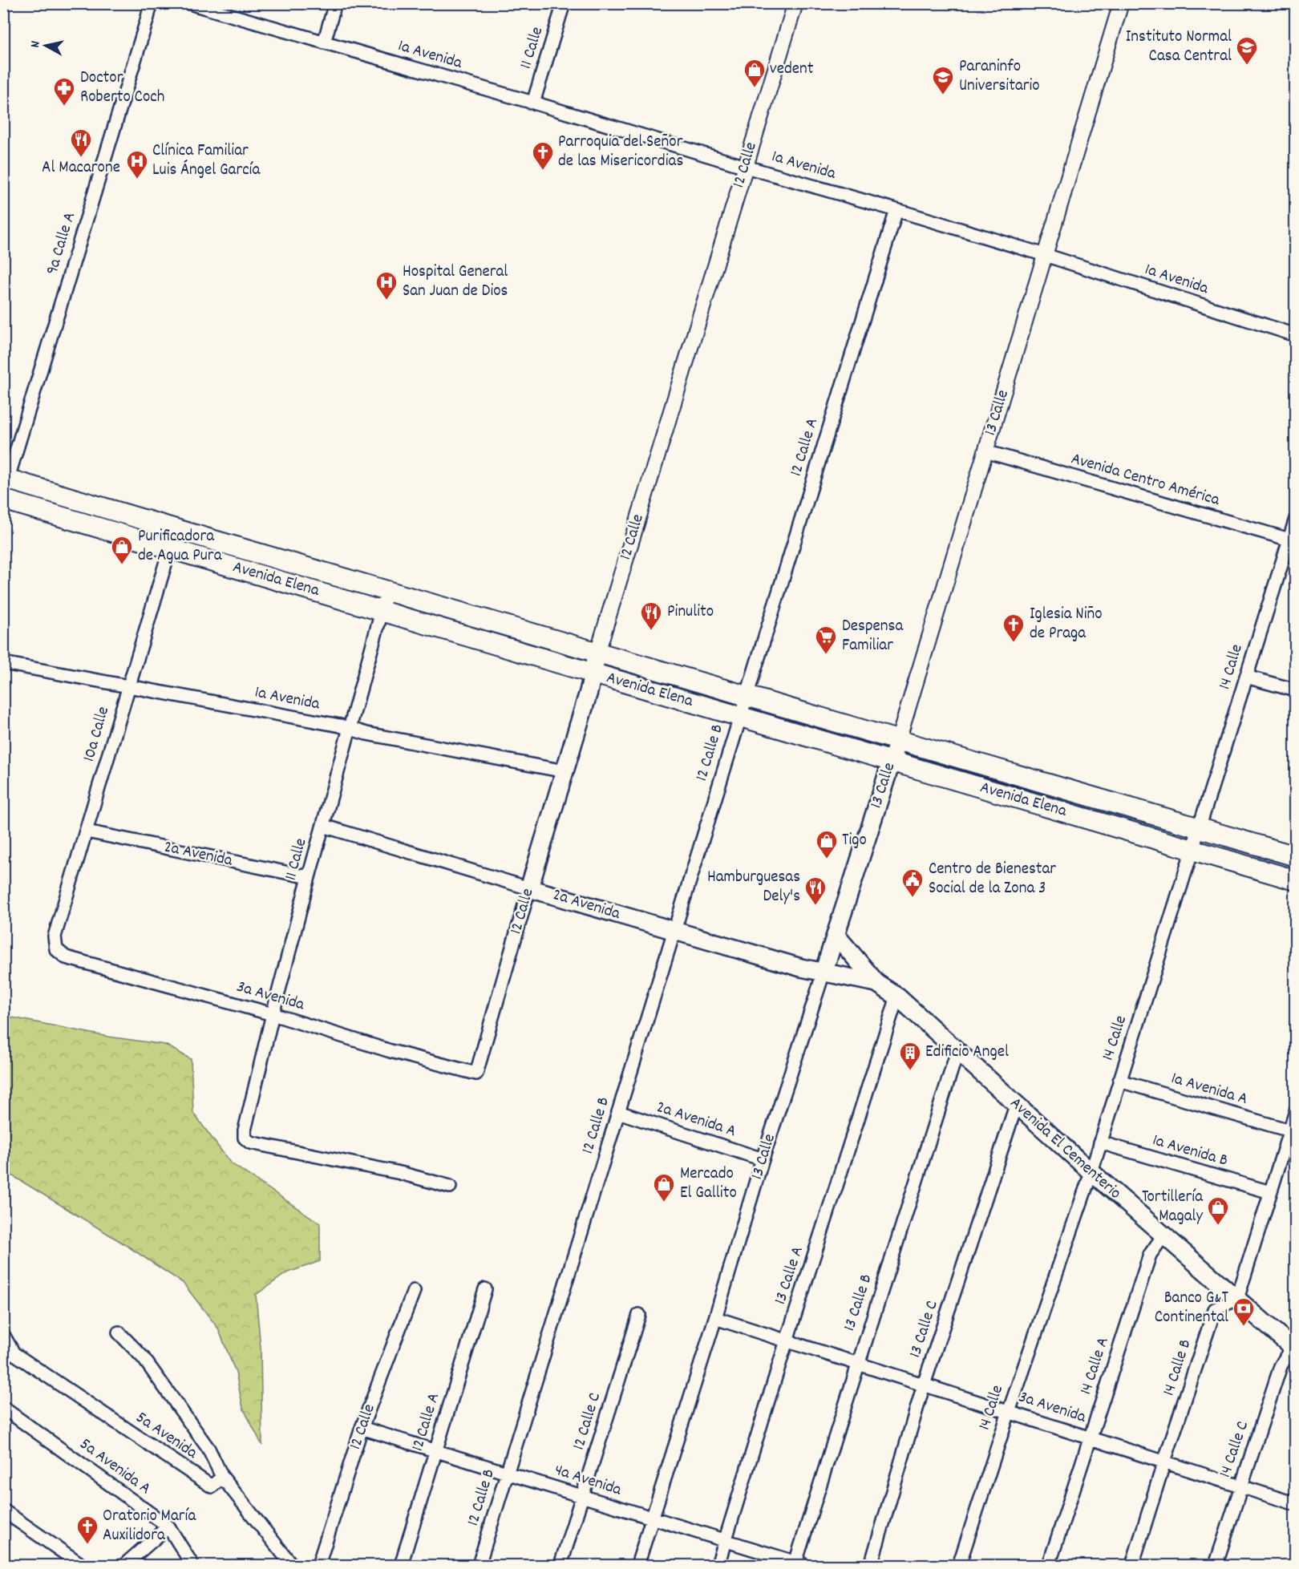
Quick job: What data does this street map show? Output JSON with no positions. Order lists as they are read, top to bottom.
{
  "streets": {
    "main road": [
      "12 Calle",
      "13 Calle",
      "Avenida Elena",
      "2a Avenida",
      "Avenida El Cementerio"
    ],
    "street": [
      "11 Calle",
      "1a Avenida",
      "9a Calle A",
      "12 Calle A",
      "Avenida Centro América",
      "14 Calle",
      "10a Calle",
      "12 Calle B",
      "3a Avenida",
      "1a Avenida A",
      "2a Avenida A",
      "1a Avenida B",
      "13 Calle A",
      "13 Calle B",
      "13 Calle C",
      "14 Calle A",
      "14 Calle B",
      "12 Calle C",
      "5a Avenida",
      "14 Calle C",
      "5a Avenida A",
      "4a Avenida"
    ]
  },
  "crossings": [
    ["11 Calle", "1a Avenida"],
    ["11 Calle", "Avenida Elena"],
    ["11 Calle", "2a Avenida"],
    ["11 Calle", "3a Avenida"],
    ["1a Avenida", "12 Calle"],
    ["1a Avenida", "13 Calle"],
    ["1a Avenida", "12 Calle A"],
    ["1a Avenida", "10a Calle"],
    ["12 Calle", "Avenida Elena"],
    ["12 Calle", "2a Avenida"],
    ["12 Calle", "3a Avenida"],
    ["12 Calle", "4a Avenida"],
    ["9a Calle A", "Avenida Elena"],
    ["13 Calle", "Avenida Centro América"],
    ["13 Calle", "Avenida Elena"],
    ["13 Calle", "2a Avenida"],
    ["13 Calle", "3a Avenida"],
    ["13 Calle", "2a Avenida A"],
    ["13 Calle", "Avenida El Cementerio"],
    ["13 Calle", "4a Avenida"],
    ["12 Calle A", "Avenida Elena"],
    ["12 Calle A", "12 Calle B"],
    ["12 Calle A", "4a Avenida"],
    ["Avenida Centro América", "14 Calle"],
    ["Avenida Elena", "14 Calle"],
    ["Avenida Elena", "10a Calle"],
    ["Avenida Elena", "12 Calle B"],
    ["14 Calle", "3a Avenida"],
    ["14 Calle", "1a Avenida A"],
    ["14 Calle", "Avenida El Cementerio"],
    ["14 Calle", "1a Avenida B"],
    ["10a Calle", "2a Avenida"],
    ["10a Calle", "3a Avenida"],
    ["12 Calle B", "2a Avenida"],
    ["12 Calle B", "2a Avenida A"],
    ["12 Calle B", "4a Avenida"],
    ["2a Avenida", "Avenida El Cementerio"],
    ["3a Avenida", "13 Calle A"],
    ["3a Avenida", "13 Calle B"],
    ["3a Avenida", "13 Calle C"],
    ["3a Avenida", "14 Calle A"],
    ["3a Avenida", "14 Calle B"],
    ["3a Avenida", "14 Calle C"],
    ["Avenida El Cementerio", "13 Calle A"],
    ["Avenida El Cementerio", "13 Calle B"],
    ["Avenida El Cementerio", "13 Calle C"],
    ["Avenida El Cementerio", "14 Calle A"],
    ["Avenida El Cementerio", "14 Calle B"],
    ["Avenida El Cementerio", "14 Calle C"],
    ["13 Calle A", "4a Avenida"],
    ["13 Calle B", "4a Avenida"],
    ["12 Calle C", "4a Avenida"]
  ],
  "places": {
    "school or university": ["Instituto Normal Casa Central", "Paraninfo Universitario"],
    "shop": [
      "vedent",
      "Purificadora de Agua Pura",
      "Tigo",
      "Mercado El Gallito",
      "Tortillería Magaly"
    ],
    "pharmacy": ["Doctor Roberto Coch"],
    "restaurant": ["Al Macarone", "Pinulito", "Hamburguesas Dely's"],
    "church": ["Parroquia del Señor de las Misericordias", "Iglesia Niño de Praga", "Oratorio María Auxilidora"],
    "hospital": ["Clínica Familiar Luis Ángel García", "Hospital General San Juan de Dios"],
    "supermarket": ["Despensa Familiar"],
    "public building": ["Centro de Bienestar Social de la Zona 3"],
    "building": ["Edificio Angel"],
    "bank": ["Banco G&T Continental"]
  },
  "north": "left"
}
